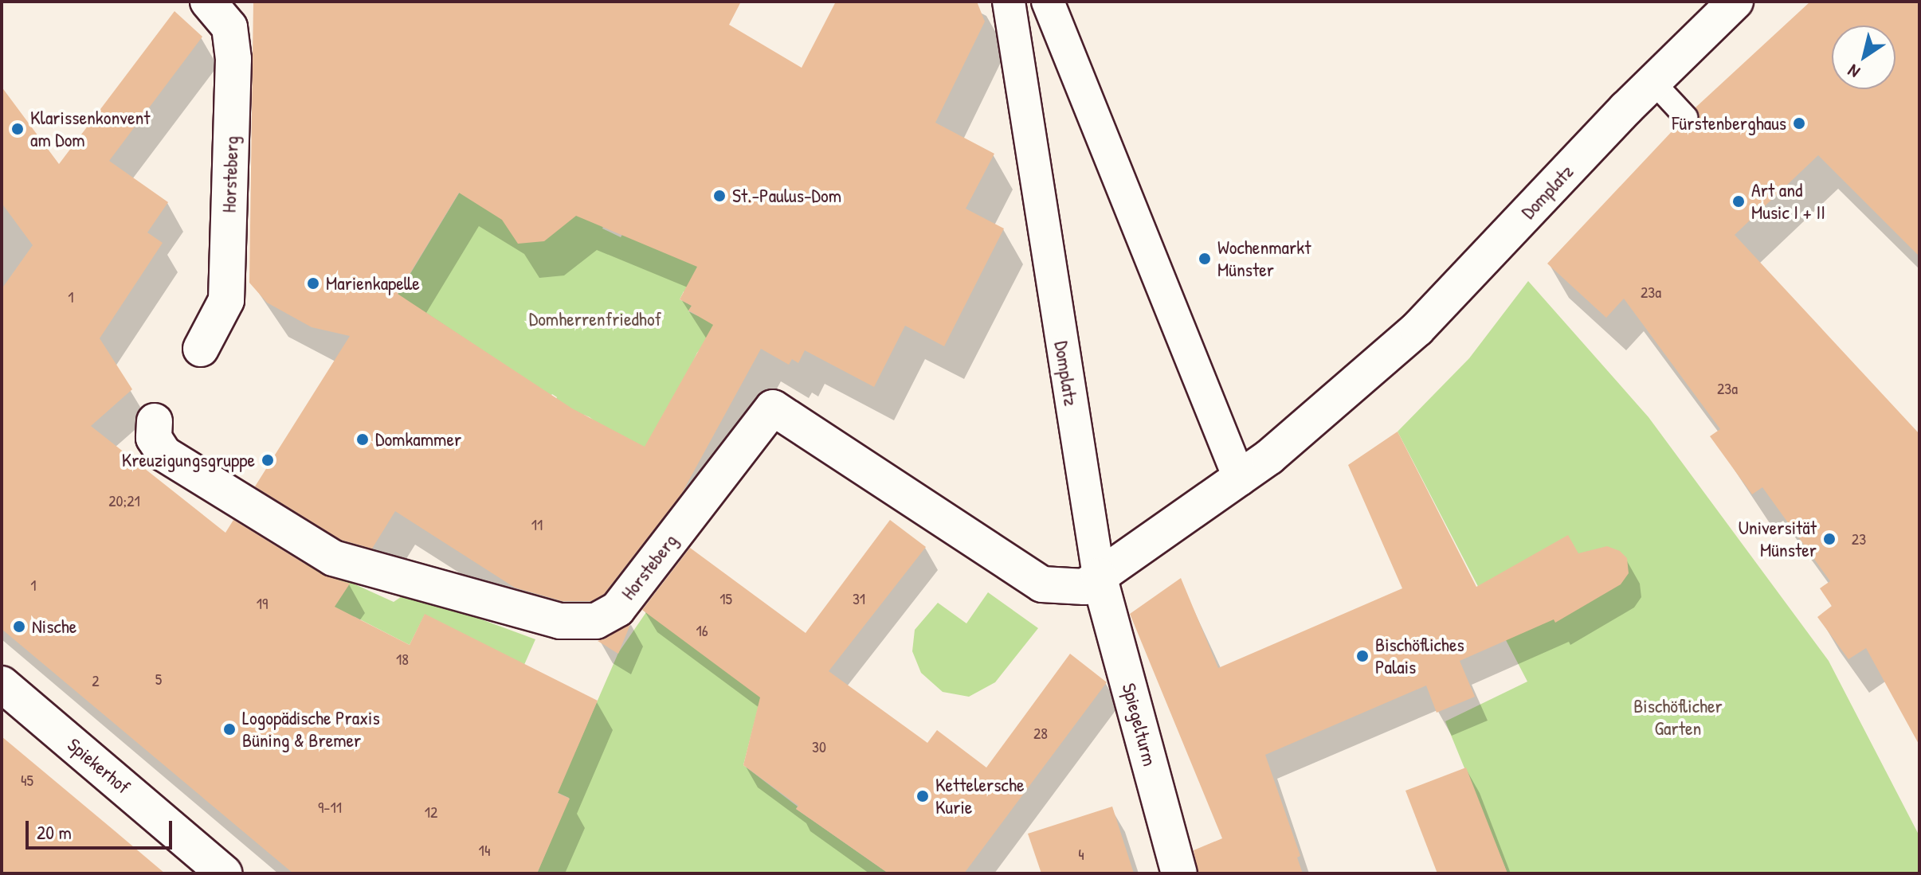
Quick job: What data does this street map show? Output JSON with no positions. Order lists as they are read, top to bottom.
{
  "streets": {
    "street": [
      "Horsteberg",
      "Domplatz",
      "Spiegelturm",
      "Spiekerhof"
    ]
  },
  "crossings": [
    ["Horsteberg", "Domplatz"],
    ["Horsteberg", "Spiegelturm"],
    ["Domplatz", "Spiegelturm"]
  ],
  "parks": ["Domherrenfriedhof", "Bischöflicher Garten"],
  "places": [
    "Fürstenberghaus",
    "Klarissenkonvent am Dom",
    "St.-Paulus-Dom",
    "Art and Music I + II",
    "Wochenmarkt Münster",
    "Marienkapelle",
    "Domkammer",
    "Kreuzigungsgruppe",
    "Universität Münster",
    "Nische",
    "Bischöfliches Palais",
    "Logopädische Praxis Büning & Bremer",
    "Kettelersche Kurie"
  ],
  "house_numbers": [
    "23a",
    "1",
    "23a",
    "20;21",
    "11",
    "23",
    "1",
    "15",
    "31",
    "19",
    "16",
    "18",
    "5",
    "2",
    "28",
    "30",
    "45",
    "9-11",
    "12",
    "14",
    "4"
  ],
  "scale_bar": "20 m",
  "north": "bottom left"
}
